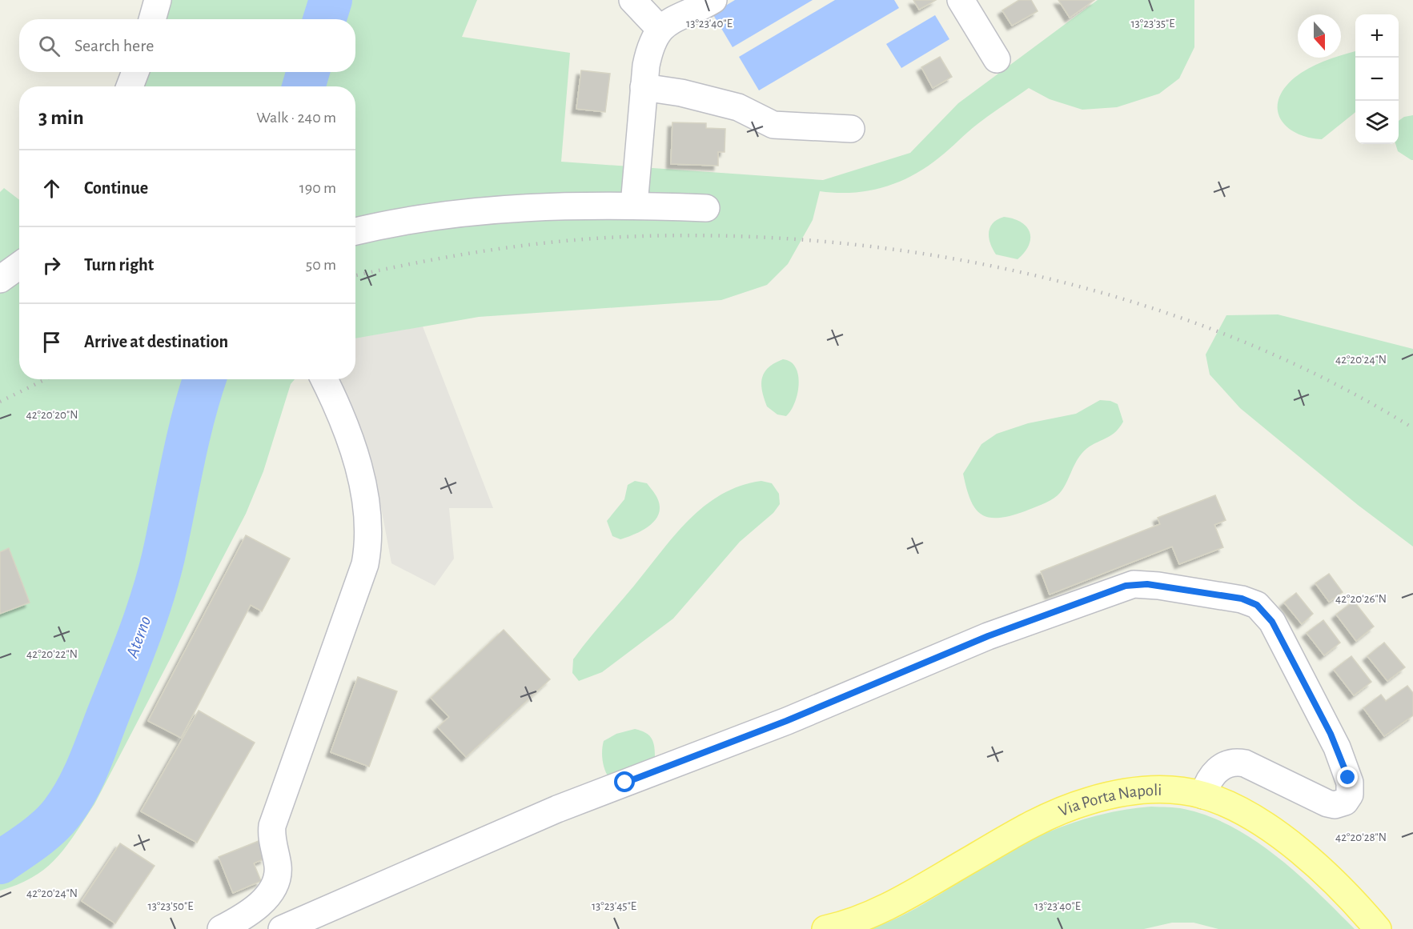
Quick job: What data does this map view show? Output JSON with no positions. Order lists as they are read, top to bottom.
{
  "streets": {
    "main road": ["Via Porta Napoli"]
  },
  "water": ["Aterno"],
  "north": "bottom",
  "page": {
    "map_buttons": ["+", "−"],
    "search": "Search here",
    "heading": ["3 min", "Walk · 240 m"],
    "list": [
      ["Continue", "190 m"],
      ["Turn right", "50 m"],
      "Arrive at destination"
    ]
  },
  "coordinates": [
    "13°23'40\"E",
    "13°23'35\"E",
    "42°20'24\"N",
    "42°20'20\"N",
    "42°20'26\"N",
    "42°20'22\"N",
    "42°20'28\"N",
    "13°23'50\"E",
    "13°23'45\"E"
  ]
}
